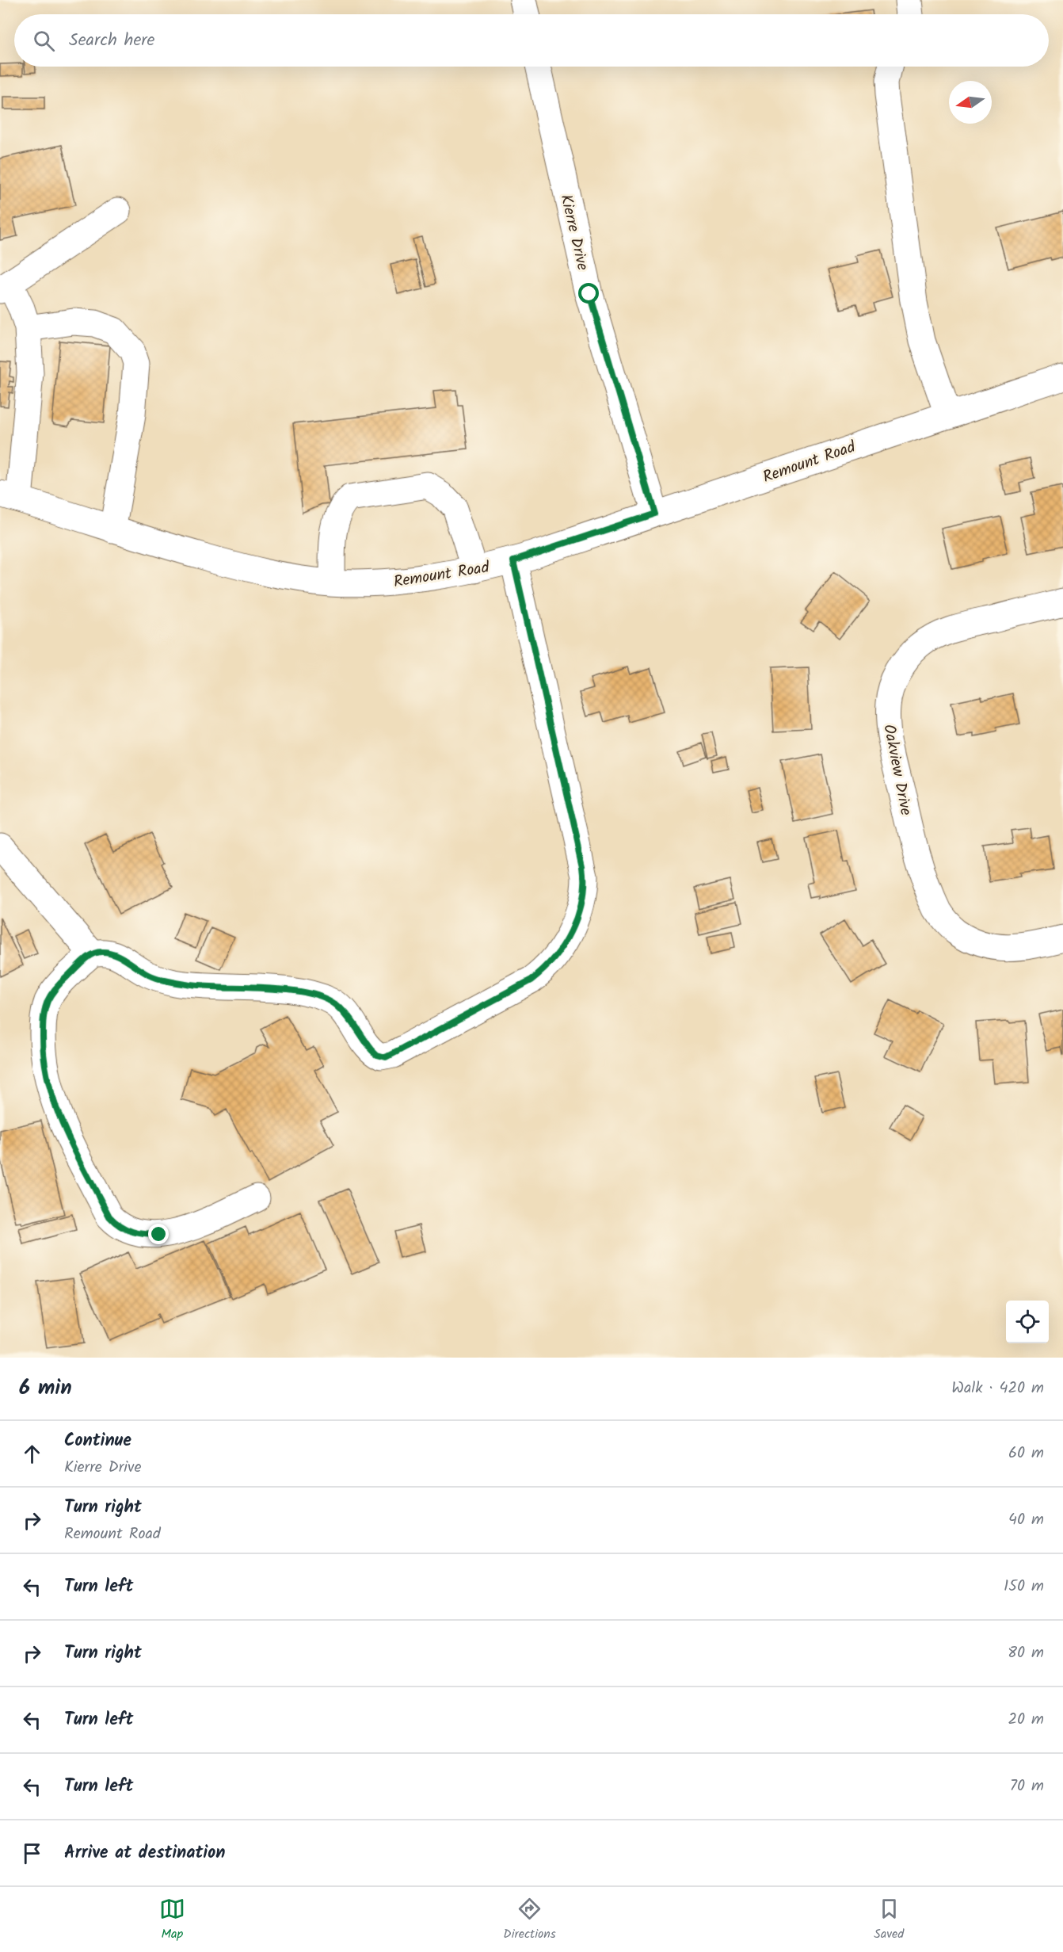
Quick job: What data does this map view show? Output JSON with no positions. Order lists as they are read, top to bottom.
{
  "streets": {
    "street": ["Kierre Drive", "Remount Road", "Oakview Drive"]
  },
  "crossings": [
    ["Kierre Drive", "Remount Road"]
  ],
  "north": "left",
  "page": {
    "search": "Search here",
    "heading": ["6 min", "Walk · 420 m"],
    "list": [
      ["Continue", "Kierre Drive", "60 m"],
      ["Turn right", "Remount Road", "40 m"],
      ["Turn left", "150 m"],
      ["Turn right", "80 m"],
      ["Turn left", "20 m"],
      ["Turn left", "70 m"],
      "Arrive at destination"
    ],
    "nav": ["Map", "Directions", "Saved"]
  }
}
